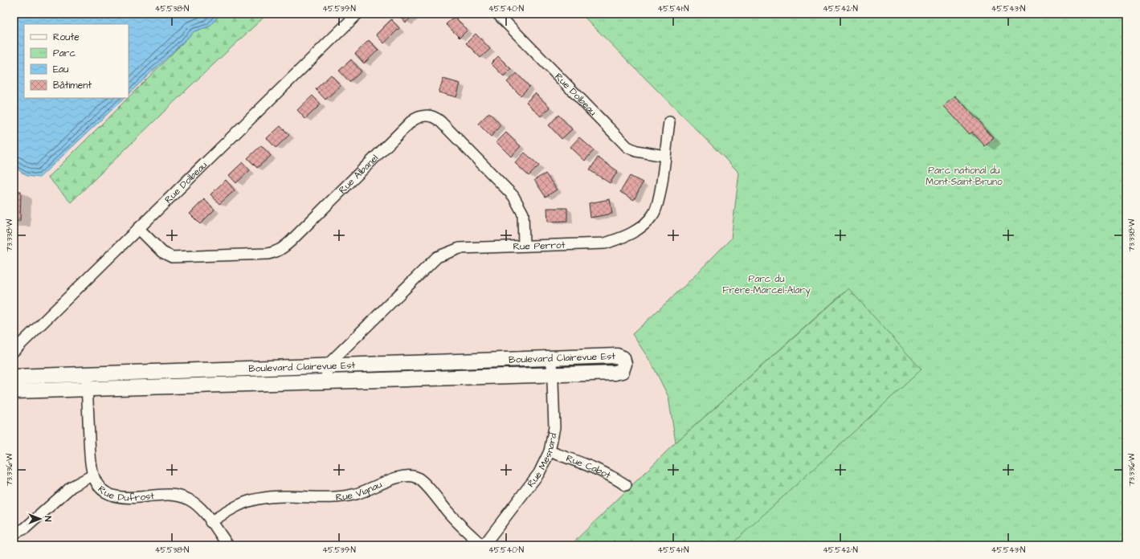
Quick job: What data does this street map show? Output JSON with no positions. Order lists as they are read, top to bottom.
{
  "streets": {
    "street": [
      "Rue Dolbeau",
      "Rue Albanel",
      "Rue Perrot",
      "Boulevard Clairevue Est",
      "Rue Mesnard",
      "Rue Cabot",
      "Rue Dufrost",
      "Rue Vignau"
    ]
  },
  "crossings": [
    ["Rue Dolbeau", "Rue Albanel"],
    ["Rue Dolbeau", "Rue Perrot"],
    ["Rue Albanel", "Rue Perrot"],
    ["Rue Perrot", "Boulevard Clairevue Est"],
    ["Boulevard Clairevue Est", "Rue Mesnard"],
    ["Boulevard Clairevue Est", "Rue Dufrost"],
    ["Rue Mesnard", "Rue Cabot"],
    ["Rue Mesnard", "Rue Vignau"],
    ["Rue Dufrost", "Rue Vignau"]
  ],
  "parks": ["Parc national du Mont-Saint-Bruno", "Parc du Frère-Marcel-Alary"],
  "legend": [
    "Route",
    "Parc",
    "Eau",
    "Bâtiment"
  ],
  "north": "right",
  "coordinates": [
    "45.538°N",
    "45.539°N",
    "45.540°N",
    "45.541°N",
    "45.542°N",
    "45.543°N",
    "73.338°W",
    "73.336°W"
  ]
}
